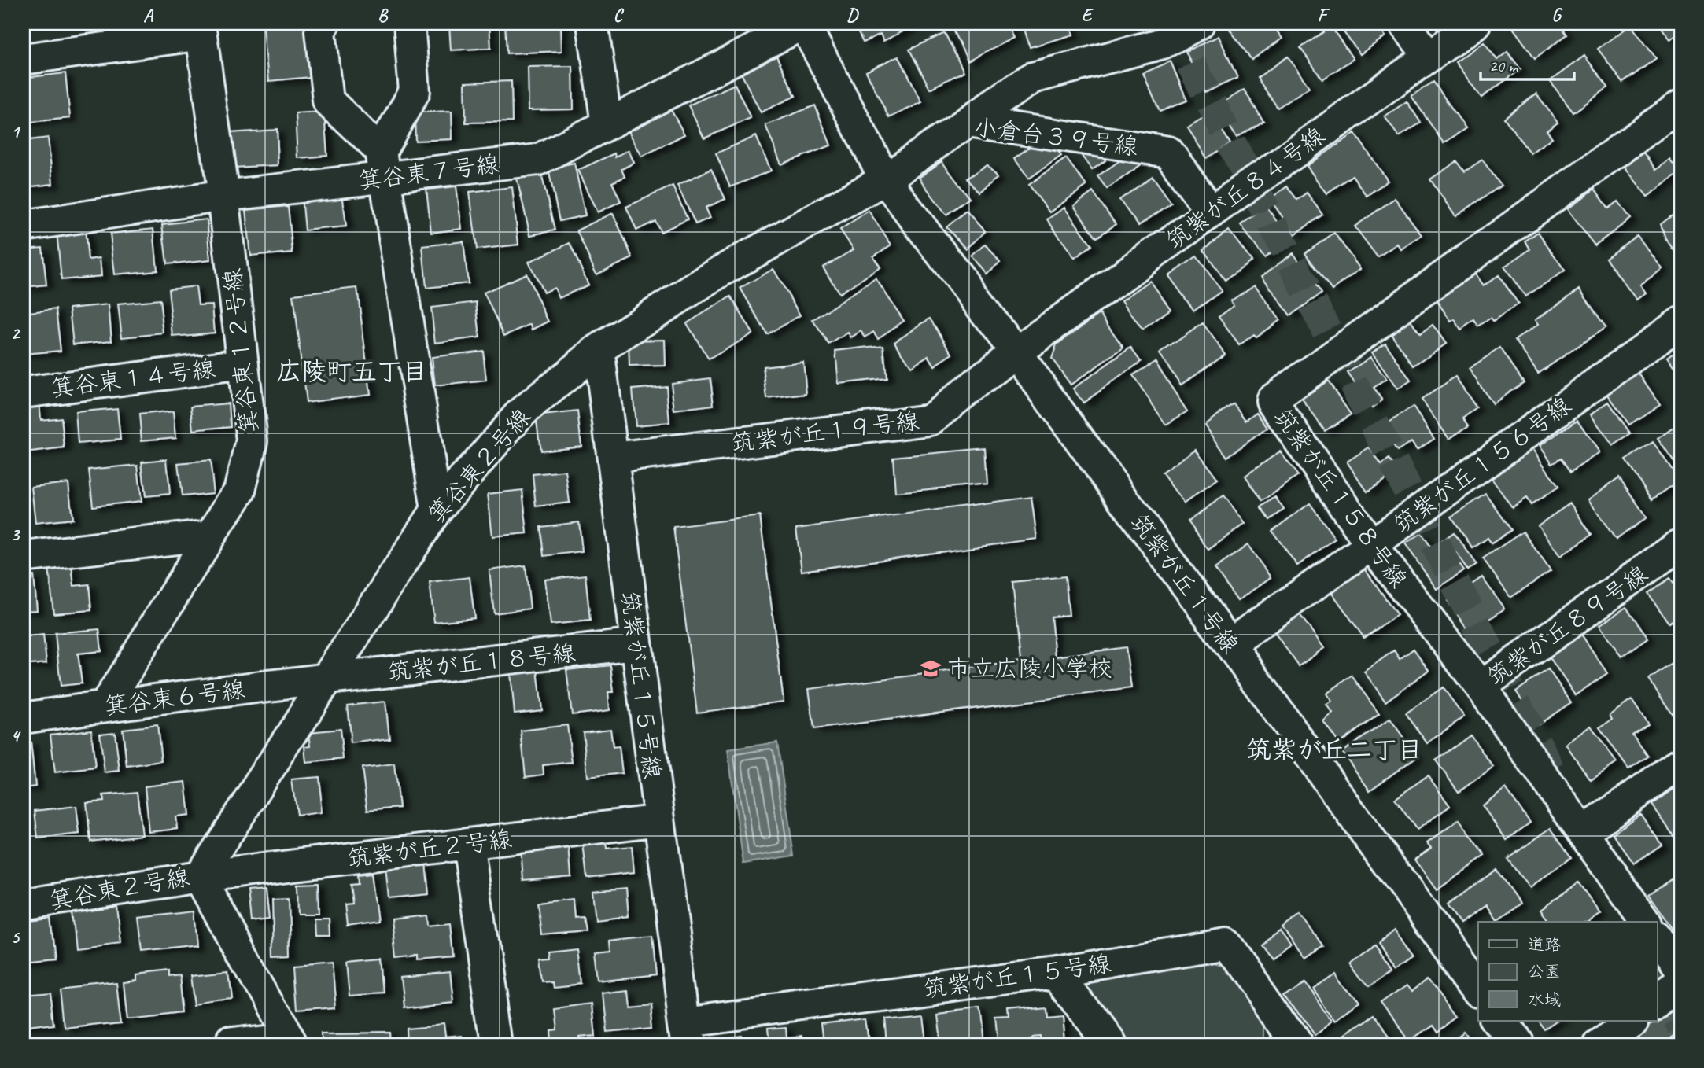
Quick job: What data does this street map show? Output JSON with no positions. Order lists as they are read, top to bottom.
{
  "streets": {
    "street": [
      "小倉台３９号線",
      "箕谷東７号線",
      "筑紫が丘８４号線",
      "箕谷東１２号線",
      "箕谷東１４号線",
      "筑紫が丘１９号線",
      "筑紫が丘１５６号線",
      "箕谷東２号線",
      "筑紫が丘１５８号線",
      "筑紫が丘１号線",
      "筑紫が丘８９号線",
      "筑紫が丘１８号線",
      "筑紫が丘１５号線",
      "箕谷東６号線",
      "筑紫が丘２号線"
    ]
  },
  "crossings": [
    ["小倉台３９号線", "筑紫が丘８４号線"],
    ["小倉台３９号線", "箕谷東２号線"],
    ["小倉台３９号線", "筑紫が丘１号線"],
    ["箕谷東７号線", "箕谷東１２号線"],
    ["筑紫が丘８４号線", "筑紫が丘１９号線"],
    ["筑紫が丘８４号線", "筑紫が丘１号線"],
    ["箕谷東１２号線", "箕谷東１４号線"],
    ["箕谷東１２号線", "箕谷東６号線"],
    ["筑紫が丘１９号線", "筑紫が丘１号線"],
    ["筑紫が丘１９号線", "筑紫が丘１５号線"],
    ["筑紫が丘１５６号線", "筑紫が丘１５８号線"],
    ["筑紫が丘１５６号線", "筑紫が丘１号線"],
    ["箕谷東２号線", "筑紫が丘１号線"],
    ["箕谷東２号線", "筑紫が丘１８号線"],
    ["箕谷東２号線", "筑紫が丘１５号線"],
    ["箕谷東２号線", "箕谷東６号線"],
    ["箕谷東２号線", "筑紫が丘２号線"],
    ["筑紫が丘１５８号線", "筑紫が丘８９号線"],
    ["筑紫が丘１８号線", "筑紫が丘１５号線"],
    ["筑紫が丘１８号線", "箕谷東６号線"],
    ["筑紫が丘１５号線", "筑紫が丘２号線"]
  ],
  "districts": ["広陵町五丁目", "筑紫が丘二丁目"],
  "places": {
    "school or university": ["市立広陵小学校"]
  },
  "legend": ["道路", "公園", "水域"],
  "scale_bar": "20 m",
  "grid": {
    "columns": [
      "A",
      "B",
      "C",
      "D",
      "E",
      "F",
      "G"
    ],
    "rows": [
      "1",
      "2",
      "3",
      "4",
      "5"
    ]
  }
}
